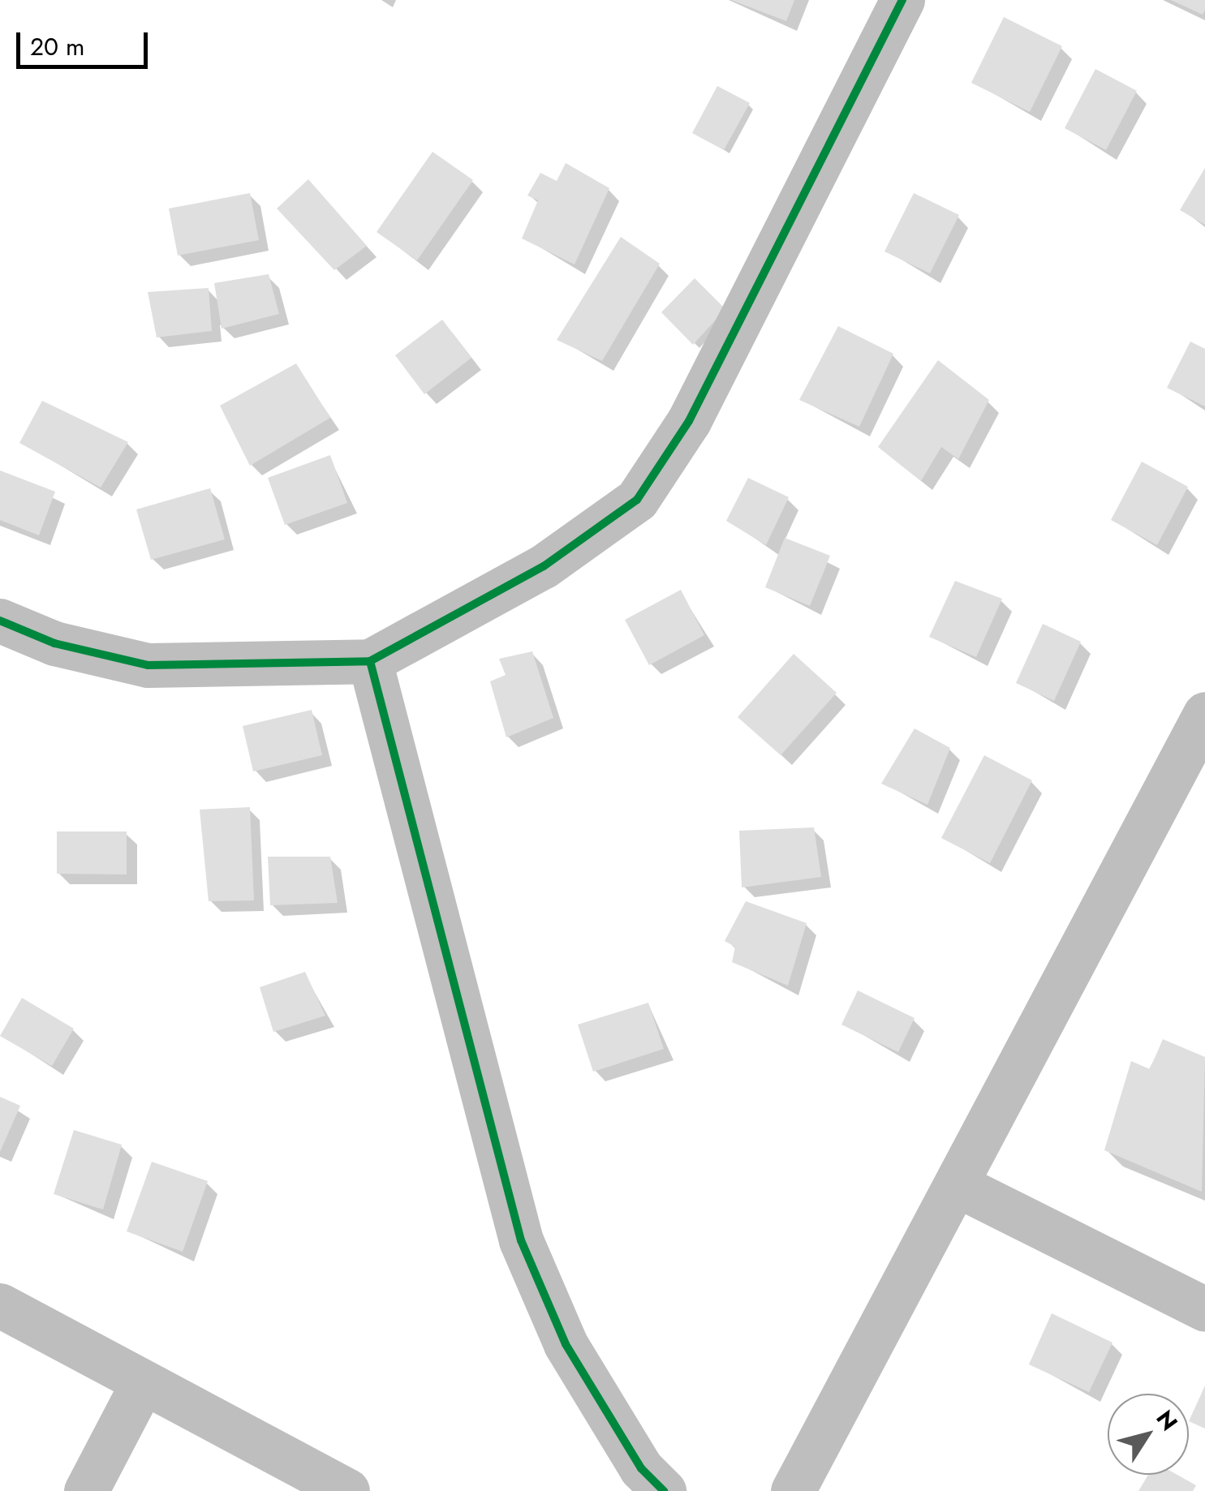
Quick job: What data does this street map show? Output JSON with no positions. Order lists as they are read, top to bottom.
{
  "scale_bar": "20 m",
  "north": "top right"
}
